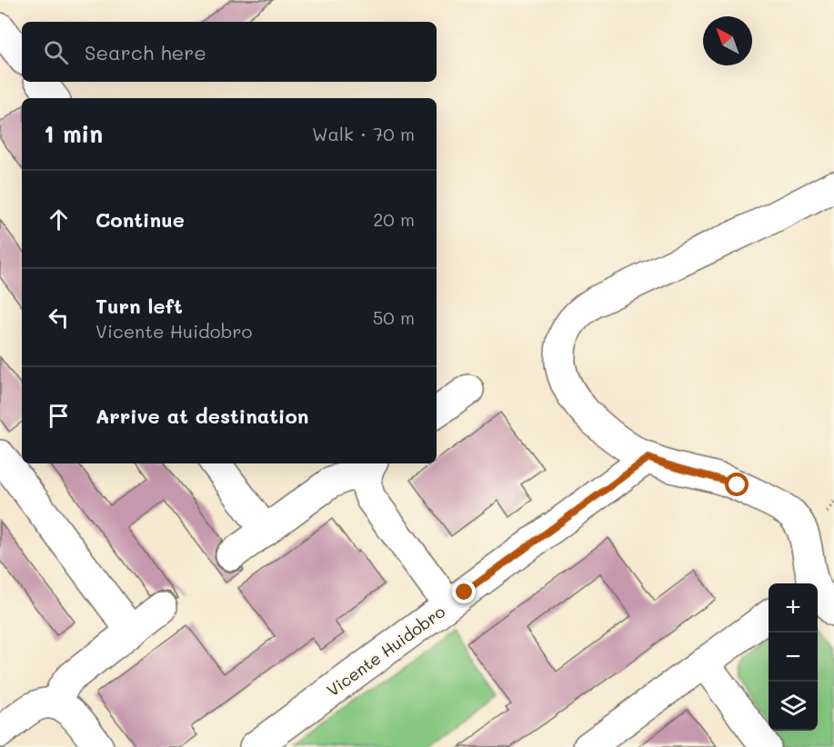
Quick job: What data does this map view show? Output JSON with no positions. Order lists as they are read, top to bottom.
{
  "streets": {
    "street": ["Vicente Huidobro"]
  },
  "north": "top left",
  "page": {
    "search": "Search here",
    "heading": ["1 min", "Walk · 70 m"],
    "list": [
      ["Continue", "20 m"],
      ["Turn left", "Vicente Huidobro", "50 m"],
      "Arrive at destination"
    ],
    "map_buttons": ["+", "−"]
  }
}
